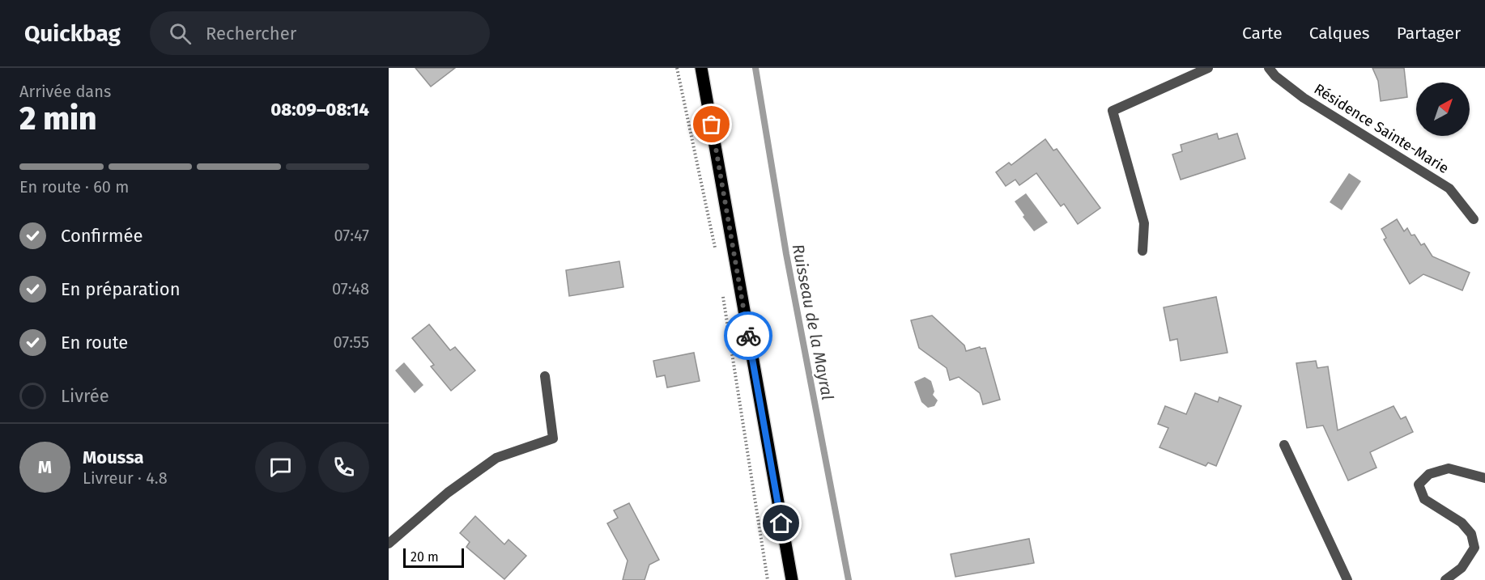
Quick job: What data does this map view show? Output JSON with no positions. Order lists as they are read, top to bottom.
{
  "streets": {
    "street": ["Résidence Sainte-Marie"]
  },
  "water": ["Ruisseau de la Mayral"],
  "scale_bar": "20 m",
  "north": "top right",
  "page": {
    "header": "Quickbag",
    "search": "Rechercher",
    "nav": ["Carte", "Calques", "Partager"],
    "heading": ["2 min", "Arrivée dans", "08:09–08:14"],
    "panel": ["Moussa", "Livreur · 4.8"],
    "bar": "En route · 60 m",
    "list": [
      ["Confirmée", "07:47"],
      ["En préparation", "07:48"],
      ["En route", "07:55"],
      "Livrée"
    ],
    "round": "M",
    "scale": "20 m"
  }
}
